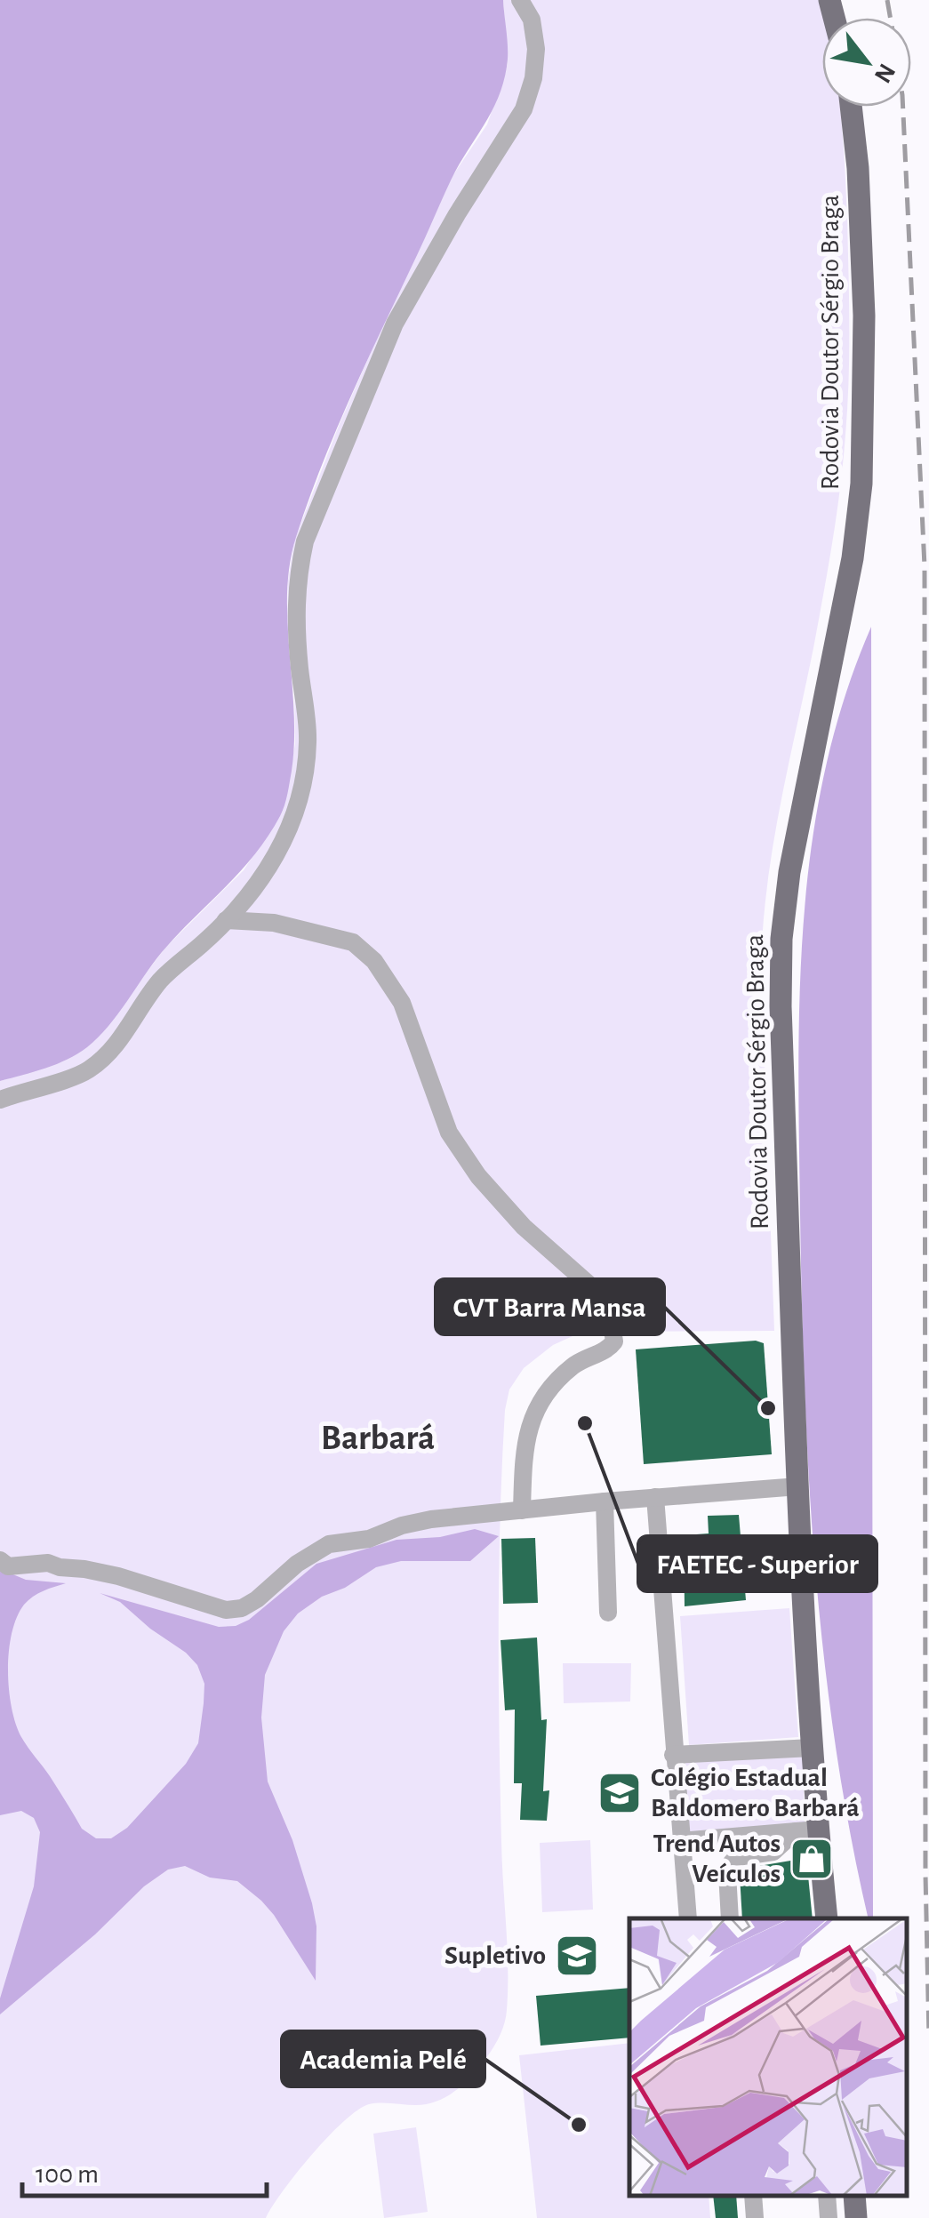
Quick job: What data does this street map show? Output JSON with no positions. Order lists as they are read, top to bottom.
{
  "streets": {
    "main road": ["Rodovia Doutor Sérgio Braga"]
  },
  "districts": ["Barbará"],
  "places": {
    "other": ["CVT Barra Mansa", "FAETEC - Superior", "Academia Pelé"],
    "school or university": ["Colégio Estadual Baldomero Barbará", "Supletivo"],
    "shop": ["Trend Autos Veículos"]
  },
  "scale_bar": "100 m",
  "north": "bottom right"
}
